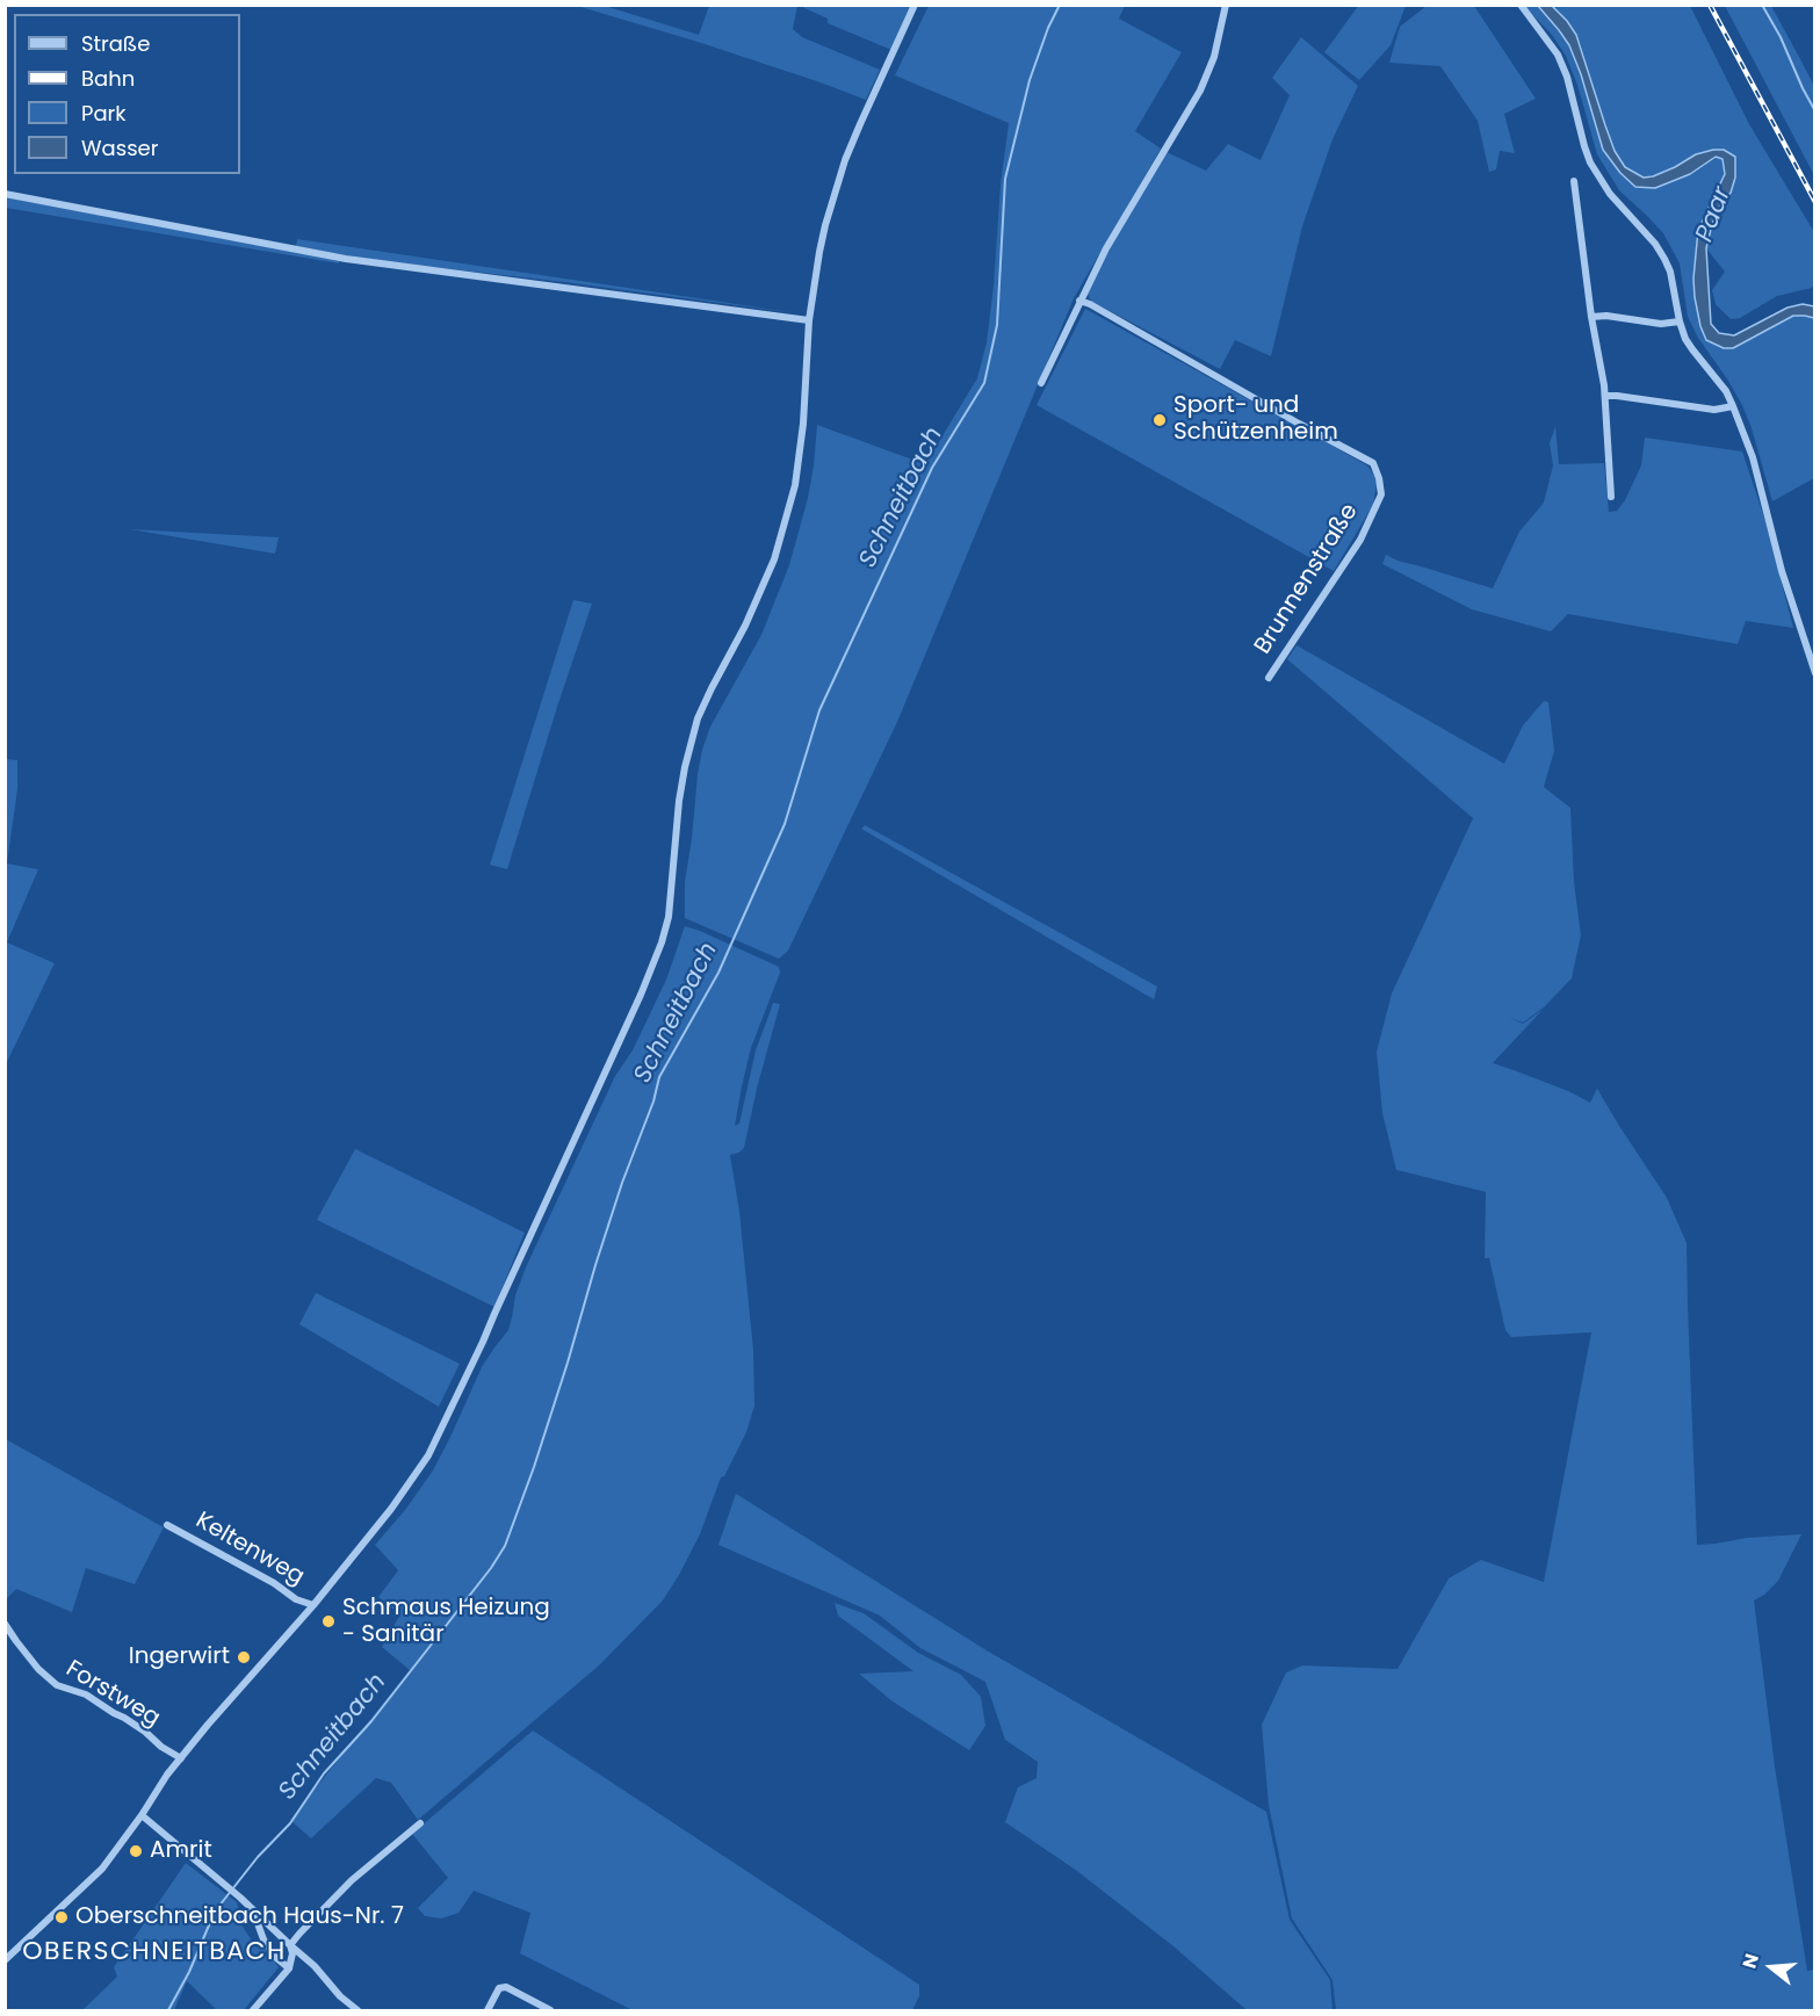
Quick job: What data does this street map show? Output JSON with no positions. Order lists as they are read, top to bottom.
{
  "streets": {
    "street": ["Brunnenstraße", "Keltenweg", "Forstweg"]
  },
  "districts": ["OBERSCHNEITBACH"],
  "water": ["Paar", "Schneitbach"],
  "places": [
    "Sport- und Schützenheim",
    "Schmaus Heizung - Sanitär",
    "Ingerwirt",
    "Amrit",
    "Oberschneitbach Haus-Nr. 7"
  ],
  "legend": [
    "Straße",
    "Bahn",
    "Park",
    "Wasser"
  ],
  "north": "left"
}
